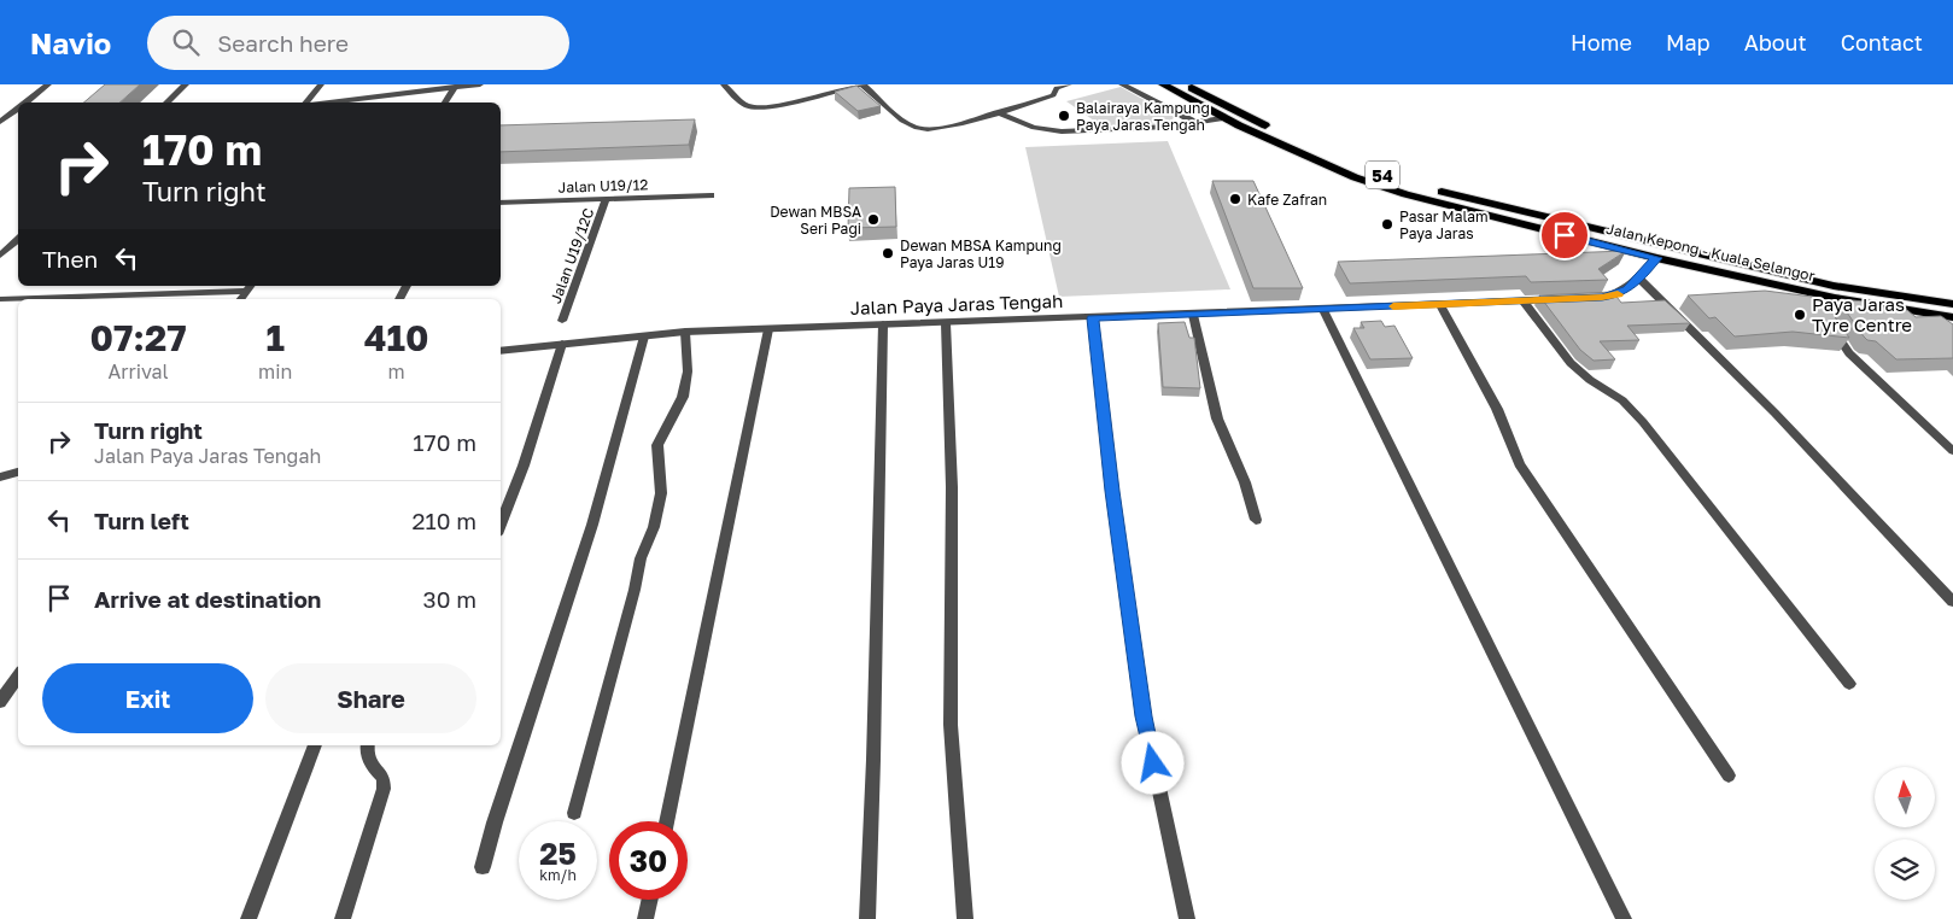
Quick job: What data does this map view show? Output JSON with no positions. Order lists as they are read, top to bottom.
{
  "streets": {
    "highway": ["54", "Jalan Kepong - Kuala Selangor"],
    "street": ["Jalan U19/12", "Jalan U19/12C", "Jalan Paya Jaras Tengah"]
  },
  "crossings": [
    ["Jalan U19/12", "Jalan U19/12C"]
  ],
  "places": [
    "Balairaya Kampung Paya Jaras Tengah",
    "Kafe Zafran",
    "Dewan MBSA Seri Pagi",
    "Pasar Malam Paya Jaras",
    "Dewan MBSA Kampung Paya Jaras U19",
    "Paya Jaras Tyre Centre"
  ],
  "north": "top",
  "page": {
    "header": "Navio",
    "search": "Search here",
    "nav": [
      "Home",
      "Map",
      "About",
      "Contact"
    ],
    "turn": ["170 m", "Turn right"],
    "then": "Then",
    "eta": [
      "07:27",
      "Arrival",
      "1",
      "min",
      "410",
      "m"
    ],
    "list": [
      {
        "name": "Turn right",
        "note": "Jalan Paya Jaras Tengah",
        "value": "170 m"
      },
      {
        "name": "Turn left",
        "value": "210 m"
      },
      {
        "name": "Arrive at destination",
        "value": "30 m"
      }
    ],
    "buttons": ["Exit", "Share"],
    "speed": "25 km/h",
    "limit": "30"
  }
}
